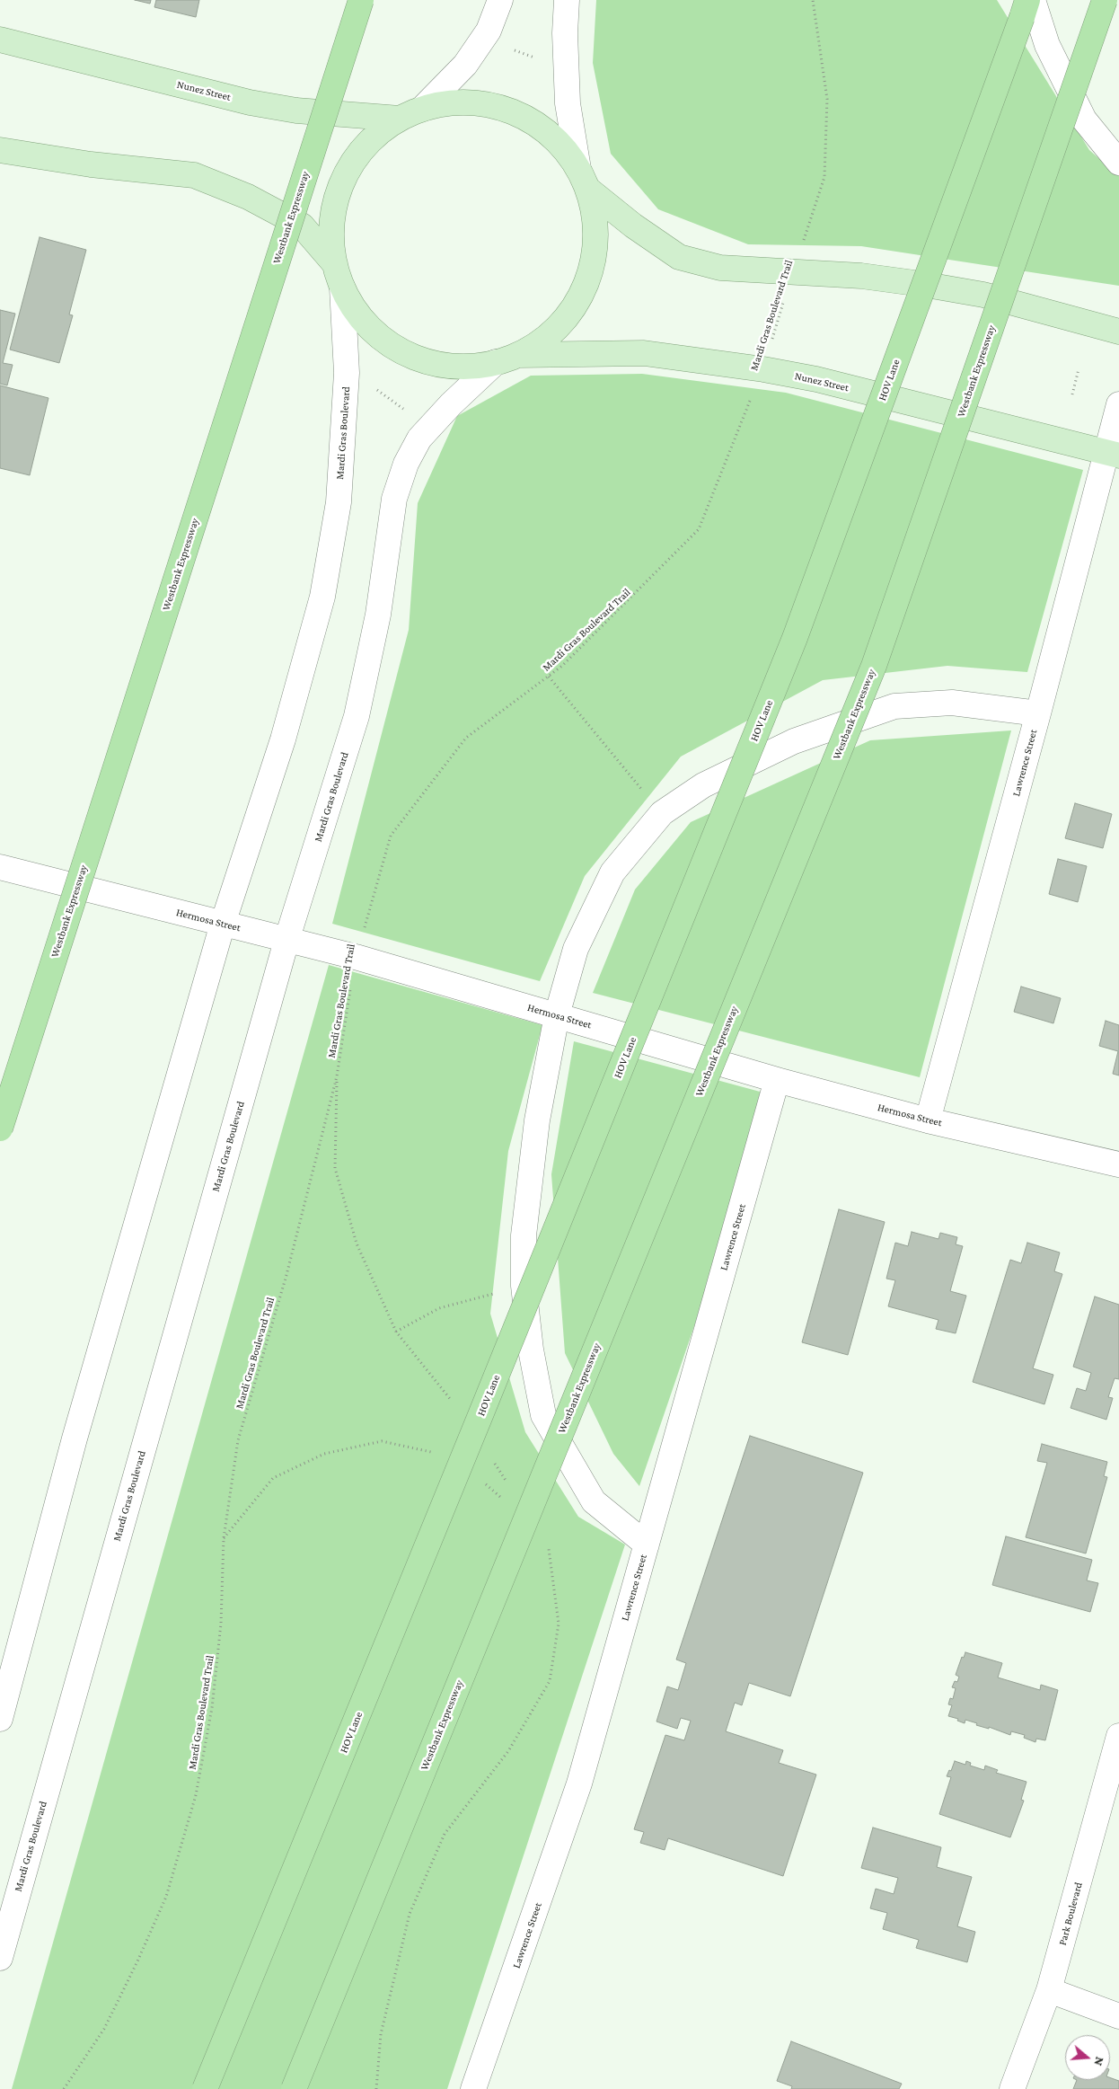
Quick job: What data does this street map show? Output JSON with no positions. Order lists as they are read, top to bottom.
{
  "streets": {
    "highway": ["Westbank Expressway", "HOV Lane"],
    "main road": ["Nunez Street"],
    "street": [
      "Mardi Gras Boulevard",
      "Lawrence Street",
      "Hermosa Street",
      "Park Boulevard"
    ],
    "path": ["Mardi Gras Boulevard Trail"]
  },
  "crossings": [
    ["Nunez Street", "Mardi Gras Boulevard Trail"],
    ["Nunez Street", "Mardi Gras Boulevard"],
    ["Nunez Street", "Lawrence Street"],
    ["Mardi Gras Boulevard Trail", "Hermosa Street"],
    ["Mardi Gras Boulevard", "Hermosa Street"],
    ["Lawrence Street", "Hermosa Street"]
  ],
  "north": "right"
}
